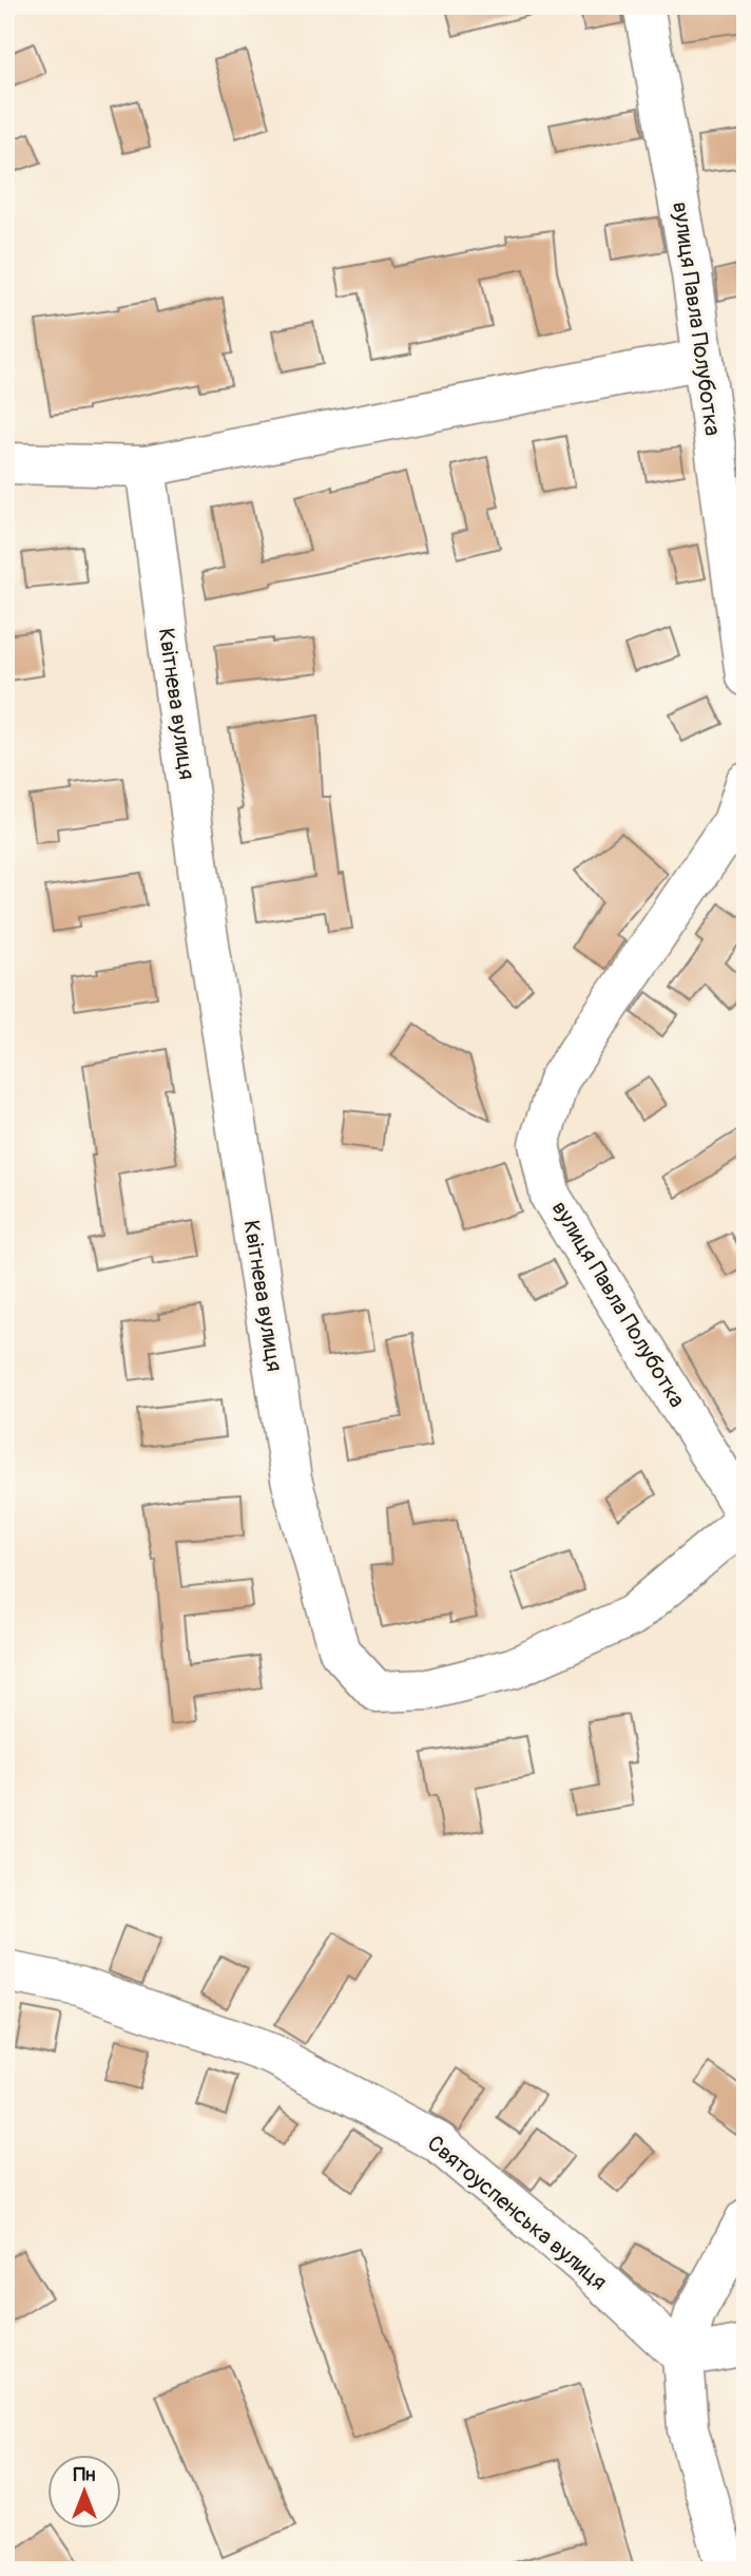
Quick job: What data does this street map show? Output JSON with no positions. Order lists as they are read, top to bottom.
{
  "streets": {
    "street": ["вулиця Павла Полуботка", "Квітнева вулиця", "Святоуспенська вулиця"]
  },
  "north": "top"
}
